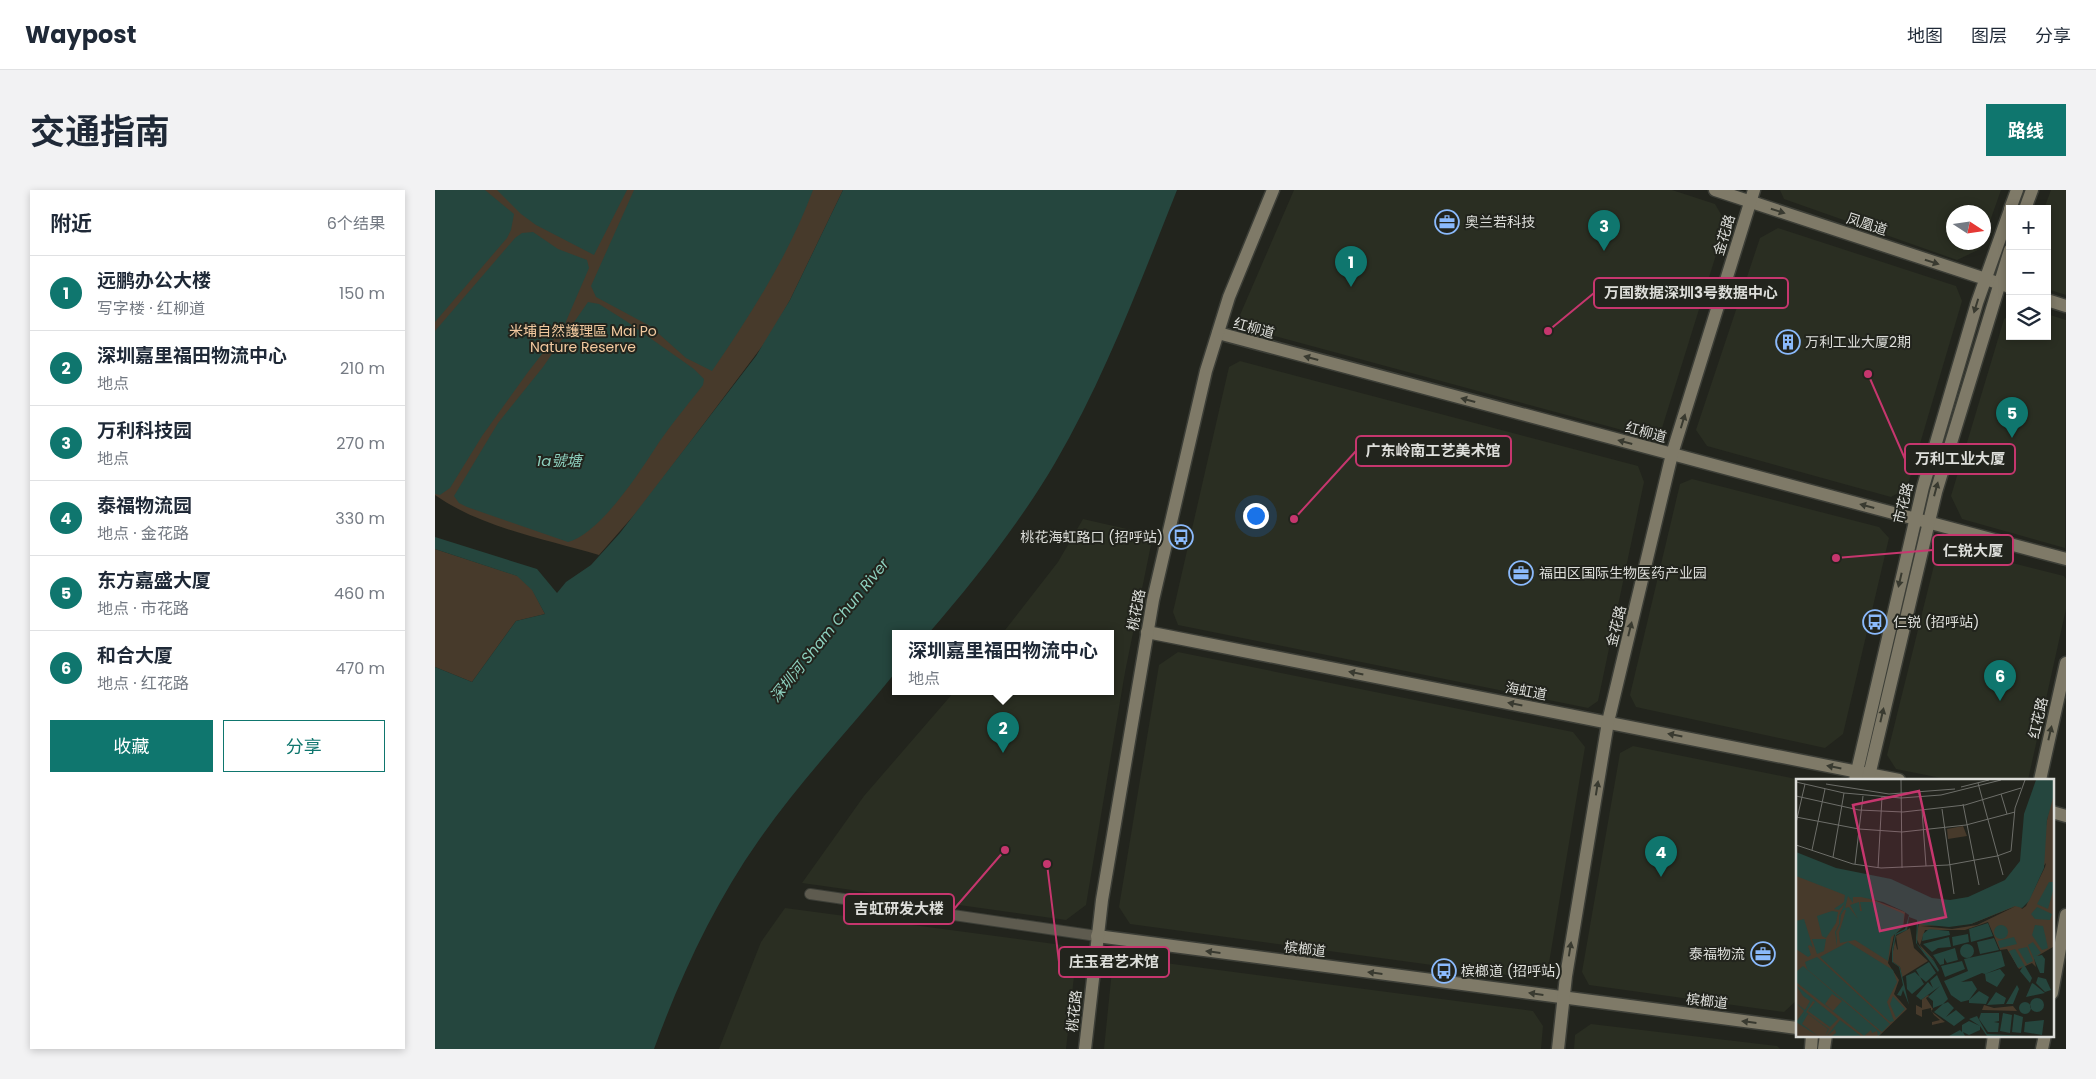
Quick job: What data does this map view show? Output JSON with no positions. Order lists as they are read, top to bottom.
{
  "streets": {
    "street": [
      "凤凰道",
      "金花路",
      "红柳道",
      "市花路",
      "桃花路",
      "海虹道",
      "红花路",
      "槟榔道"
    ]
  },
  "crossings": [
    ["凤凰道", "金花路"],
    ["凤凰道", "市花路"],
    ["金花路", "红柳道"],
    ["金花路", "海虹道"],
    ["金花路", "槟榔道"],
    ["红柳道", "市花路"],
    ["红柳道", "桃花路"],
    ["市花路", "海虹道"],
    ["桃花路", "海虹道"],
    ["桃花路", "槟榔道"]
  ],
  "one_way": [
    "凤凰道",
    "金花路",
    "红柳道",
    "海虹道",
    "红花路",
    "槟榔道"
  ],
  "water": ["1a號塘", "深圳河 Sham Chun River"],
  "parks": ["米埔自然護理區 Mai Po Nature Reserve"],
  "places": {
    "office": ["奥兰若科技", "福田区国际生物医药产业园", "泰福物流"],
    "other": [
      "万国数据深圳3号数据中心",
      "万利工业大厦",
      "广东岭南工艺美术馆",
      "仁锐大厦",
      "吉虹研发大楼",
      "庄玉君艺术馆"
    ],
    "building": ["万利工业大厦2期"],
    "bus stop": ["桃花海虹路口 (招呼站)", "仁锐 (招呼站)", "槟榔道 (招呼站)"]
  },
  "north": "right",
  "page": {
    "header": "Waypost",
    "nav": ["地图", "图层", "分享"],
    "title": "交通指南",
    "buttons": [
      "路线",
      ["收藏", "分享"]
    ],
    "heading": ["附近", "6个结果"],
    "map_buttons": ["+", "−"],
    "pins": [
      "3",
      "1",
      "5",
      "6",
      "2",
      "4"
    ],
    "list": [
      {
        "mark": "1",
        "name": "远鹏办公大楼",
        "note": "写字楼 · 红柳道",
        "value": "150 m"
      },
      {
        "mark": "2",
        "name": "深圳嘉里福田物流中心",
        "note": "地点",
        "value": "210 m"
      },
      {
        "mark": "3",
        "name": "万利科技园",
        "note": "地点",
        "value": "270 m"
      },
      {
        "mark": "4",
        "name": "泰福物流园",
        "note": "地点 · 金花路",
        "value": "330 m"
      },
      {
        "mark": "5",
        "name": "东方嘉盛大厦",
        "note": "地点 · 市花路",
        "value": "460 m"
      },
      {
        "mark": "6",
        "name": "和合大厦",
        "note": "地点 · 红花路",
        "value": "470 m"
      }
    ],
    "popup": ["深圳嘉里福田物流中心", "地点"]
  }
}
